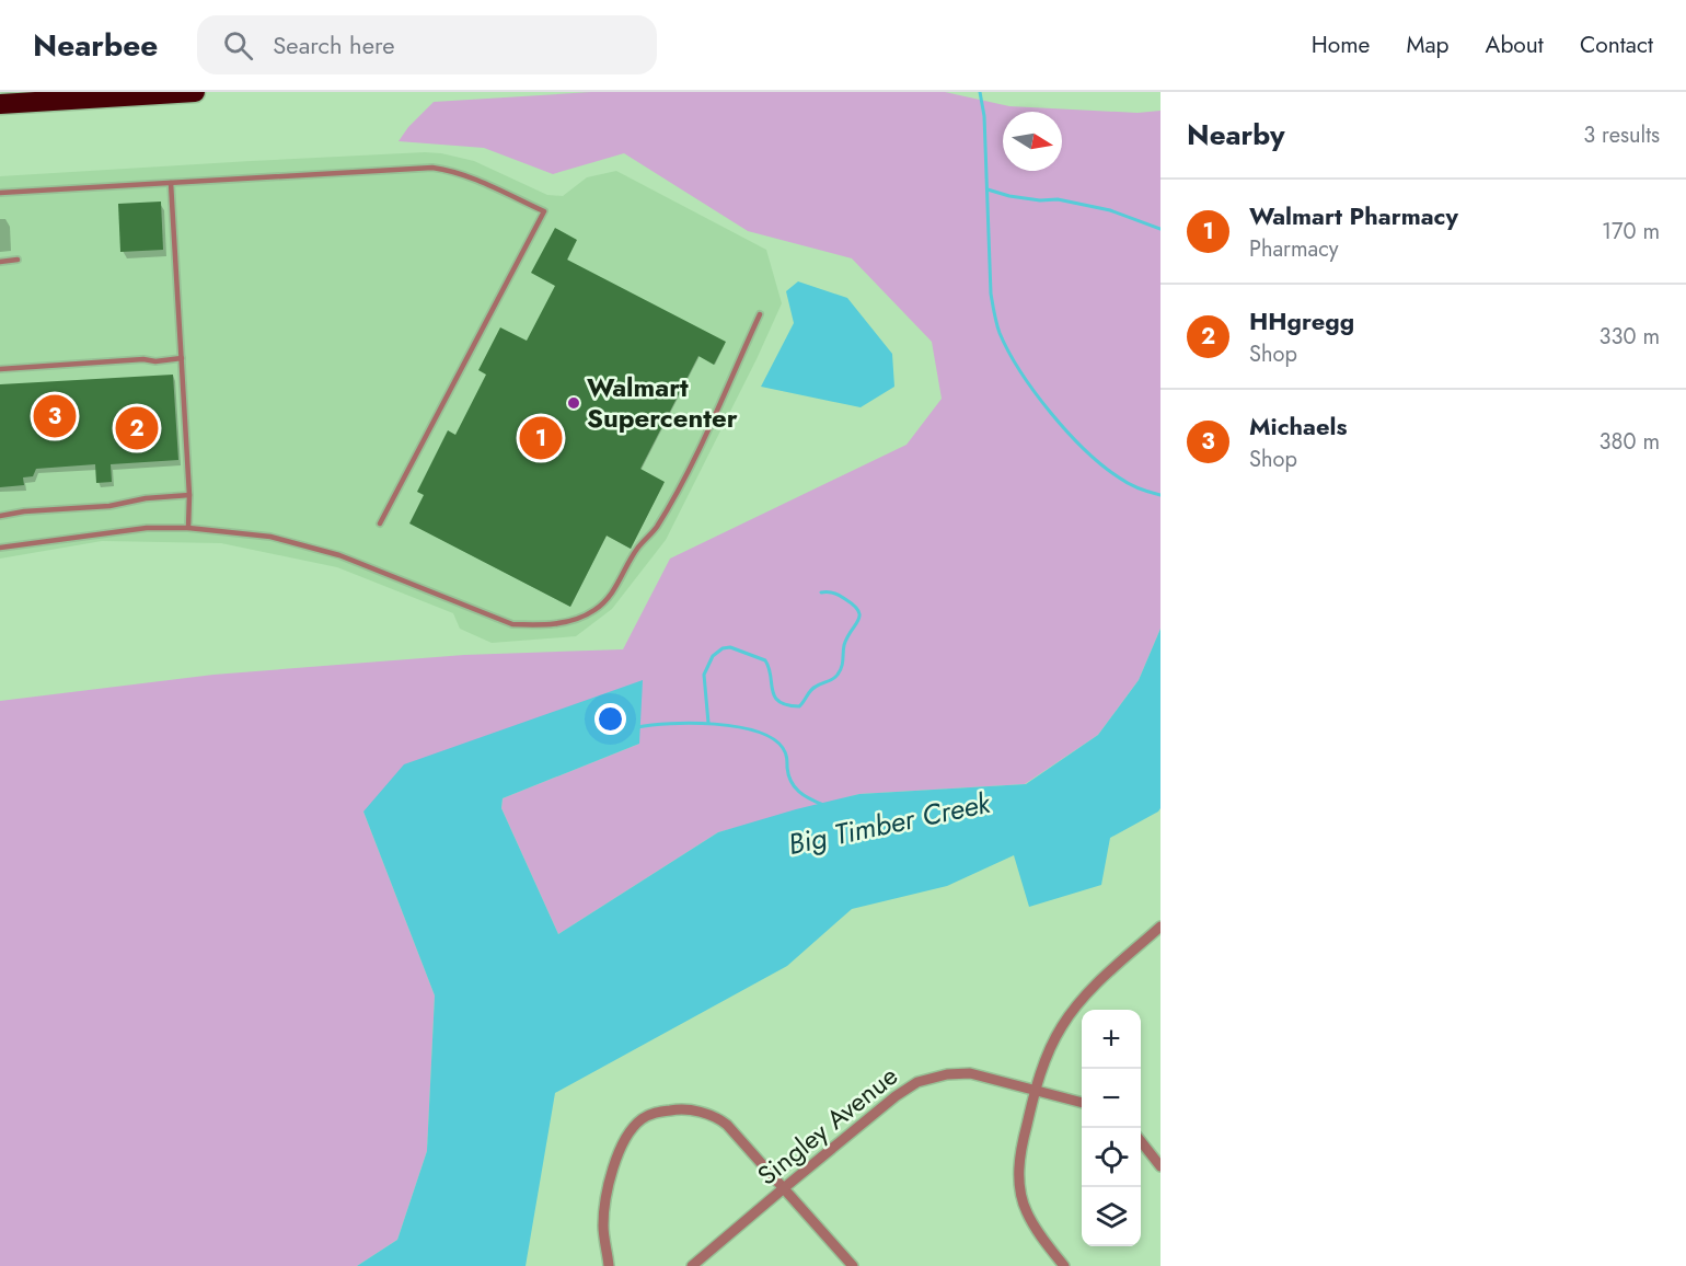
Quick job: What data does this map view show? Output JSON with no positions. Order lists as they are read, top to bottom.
{
  "streets": {
    "street": ["Singley Avenue"]
  },
  "water": ["Big Timber Creek"],
  "places": ["Walmart Supercenter"],
  "north": "right",
  "page": {
    "header": "Nearbee",
    "search": "Search here",
    "nav": [
      "Home",
      "Map",
      "About",
      "Contact"
    ],
    "heading": ["Nearby", "3 results"],
    "list": [
      {
        "mark": "1",
        "name": "Walmart Pharmacy",
        "note": "Pharmacy",
        "value": "170 m"
      },
      {
        "mark": "2",
        "name": "HHgregg",
        "note": "Shop",
        "value": "330 m"
      },
      {
        "mark": "3",
        "name": "Michaels",
        "note": "Shop",
        "value": "380 m"
      }
    ],
    "pins": ["3", "2", "1"],
    "map_buttons": ["+", "−"]
  }
}
